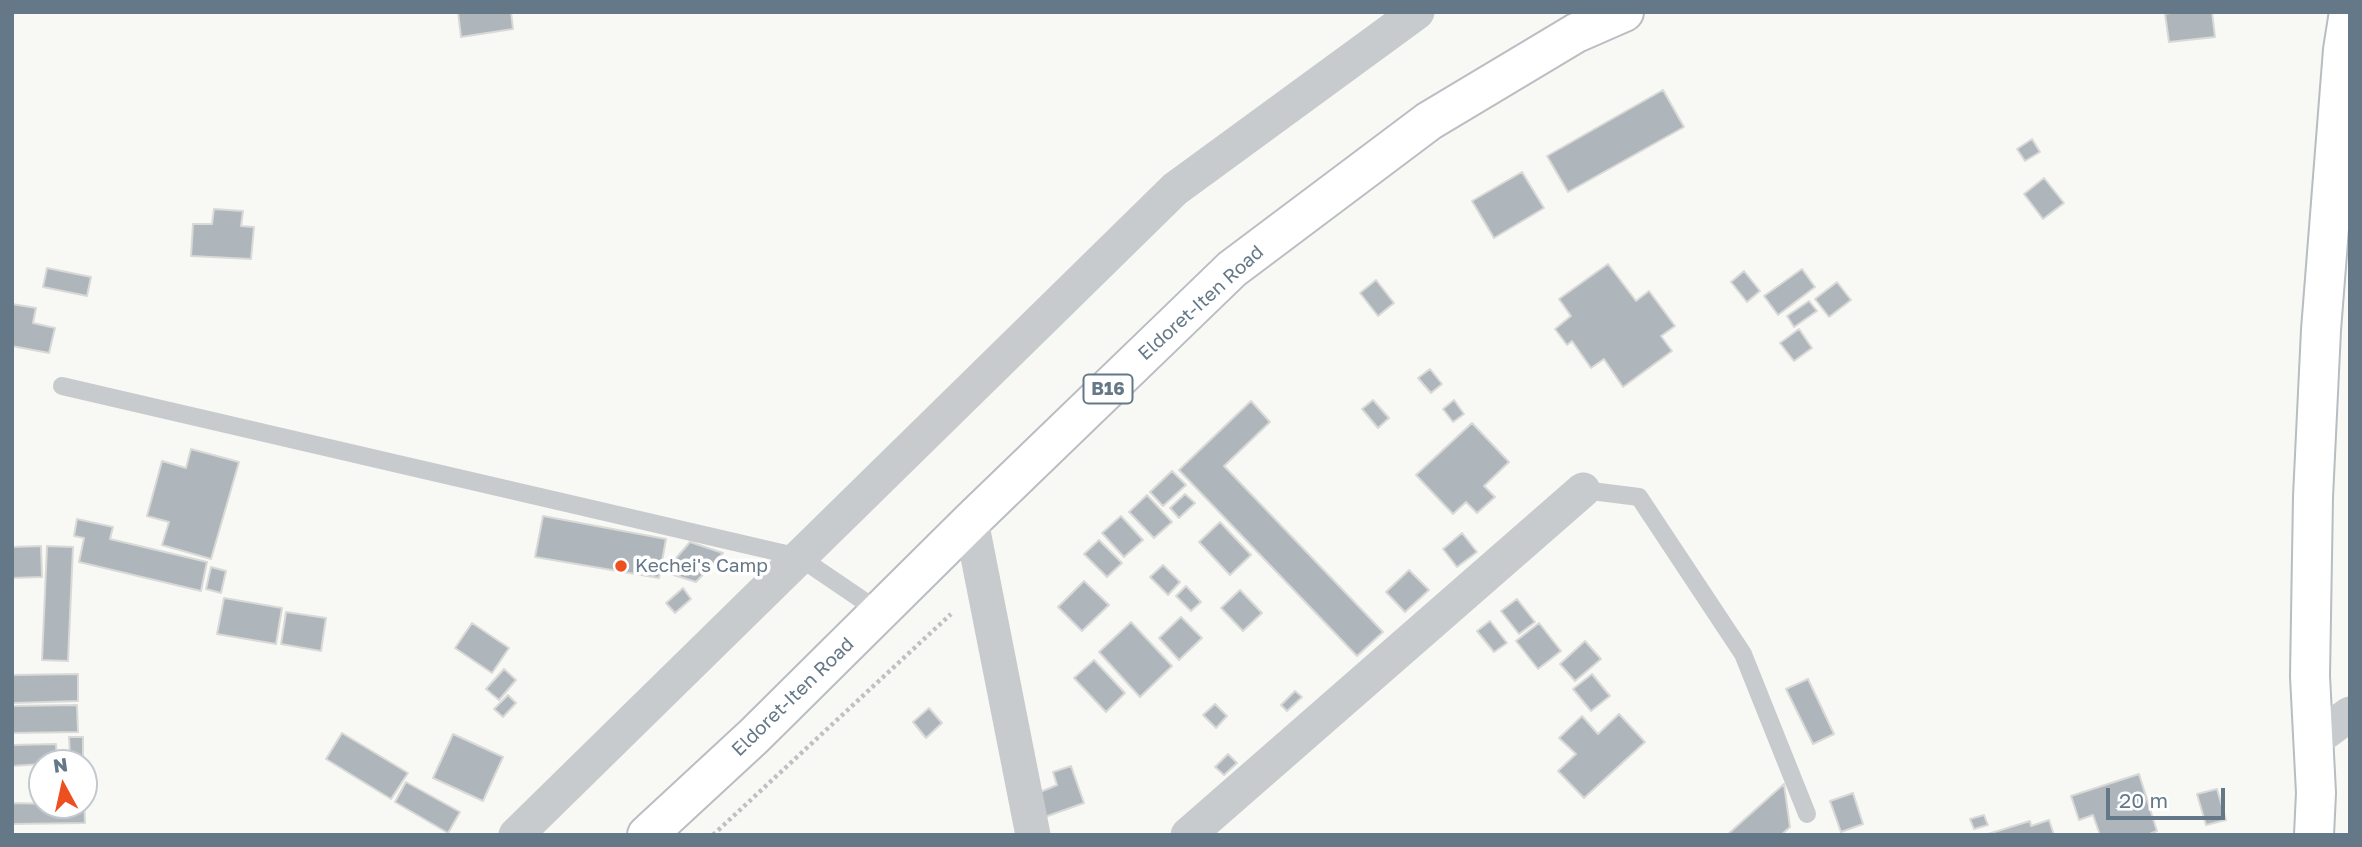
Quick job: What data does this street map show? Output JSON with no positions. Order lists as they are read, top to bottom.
{
  "streets": {
    "main road": ["Eldoret-Iten Road", "B16"]
  },
  "places": ["Kechei's Camp"],
  "scale_bar": "20 m",
  "north": "top"
}
